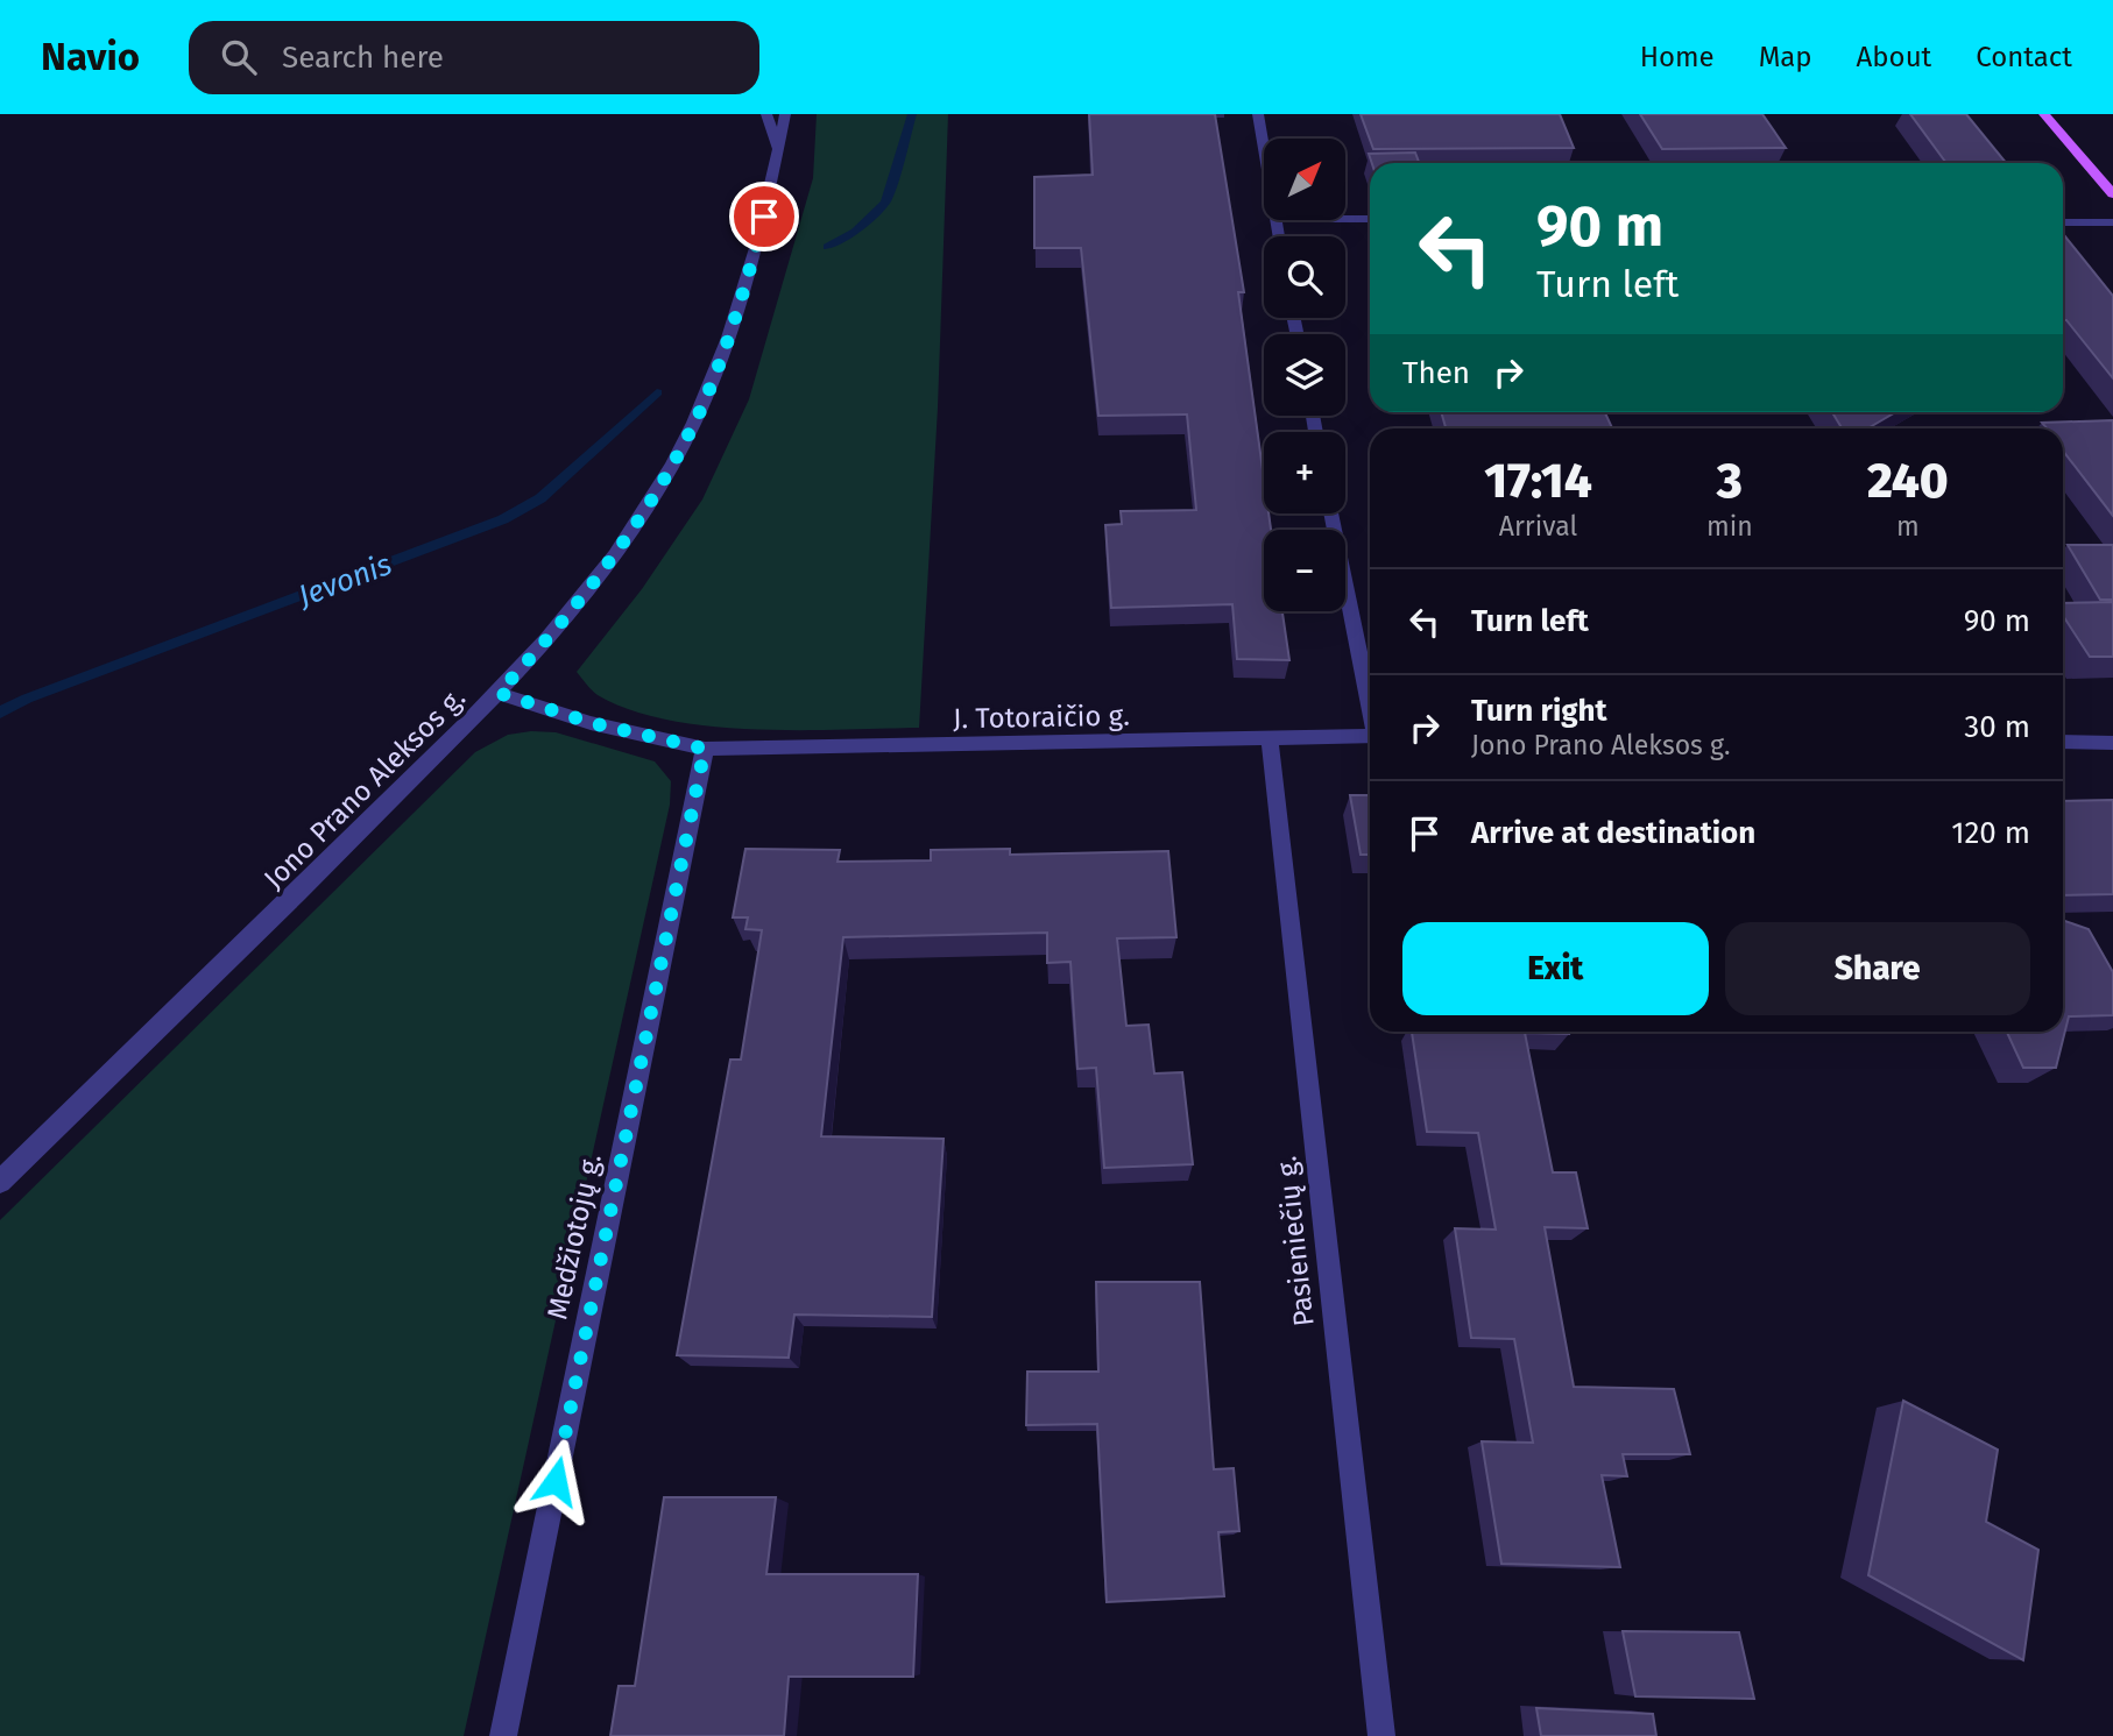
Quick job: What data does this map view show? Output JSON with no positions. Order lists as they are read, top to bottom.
{
  "streets": {
    "street": [
      "J. Totoraičio g.",
      "Jono Prano Aleksos g.",
      "Medžiotojų g.",
      "Pasieniečių g."
    ]
  },
  "crossings": [
    ["J. Totoraičio g.", "Jono Prano Aleksos g."],
    ["J. Totoraičio g.", "Medžiotojų g."],
    ["J. Totoraičio g.", "Pasieniečių g."]
  ],
  "water": ["Jevonis"],
  "north": "top right",
  "page": {
    "header": "Navio",
    "search": "Search here",
    "nav": [
      "Home",
      "Map",
      "About",
      "Contact"
    ],
    "map_buttons": ["+", "−"],
    "turn": ["90 m", "Turn left"],
    "then": "Then",
    "eta": [
      "17:14",
      "Arrival",
      "3",
      "min",
      "240",
      "m"
    ],
    "list": [
      {
        "name": "Turn left",
        "value": "90 m"
      },
      {
        "name": "Turn right",
        "note": "Jono Prano Aleksos g.",
        "value": "30 m"
      },
      {
        "name": "Arrive at destination",
        "value": "120 m"
      }
    ],
    "buttons": ["Exit", "Share"]
  }
}
